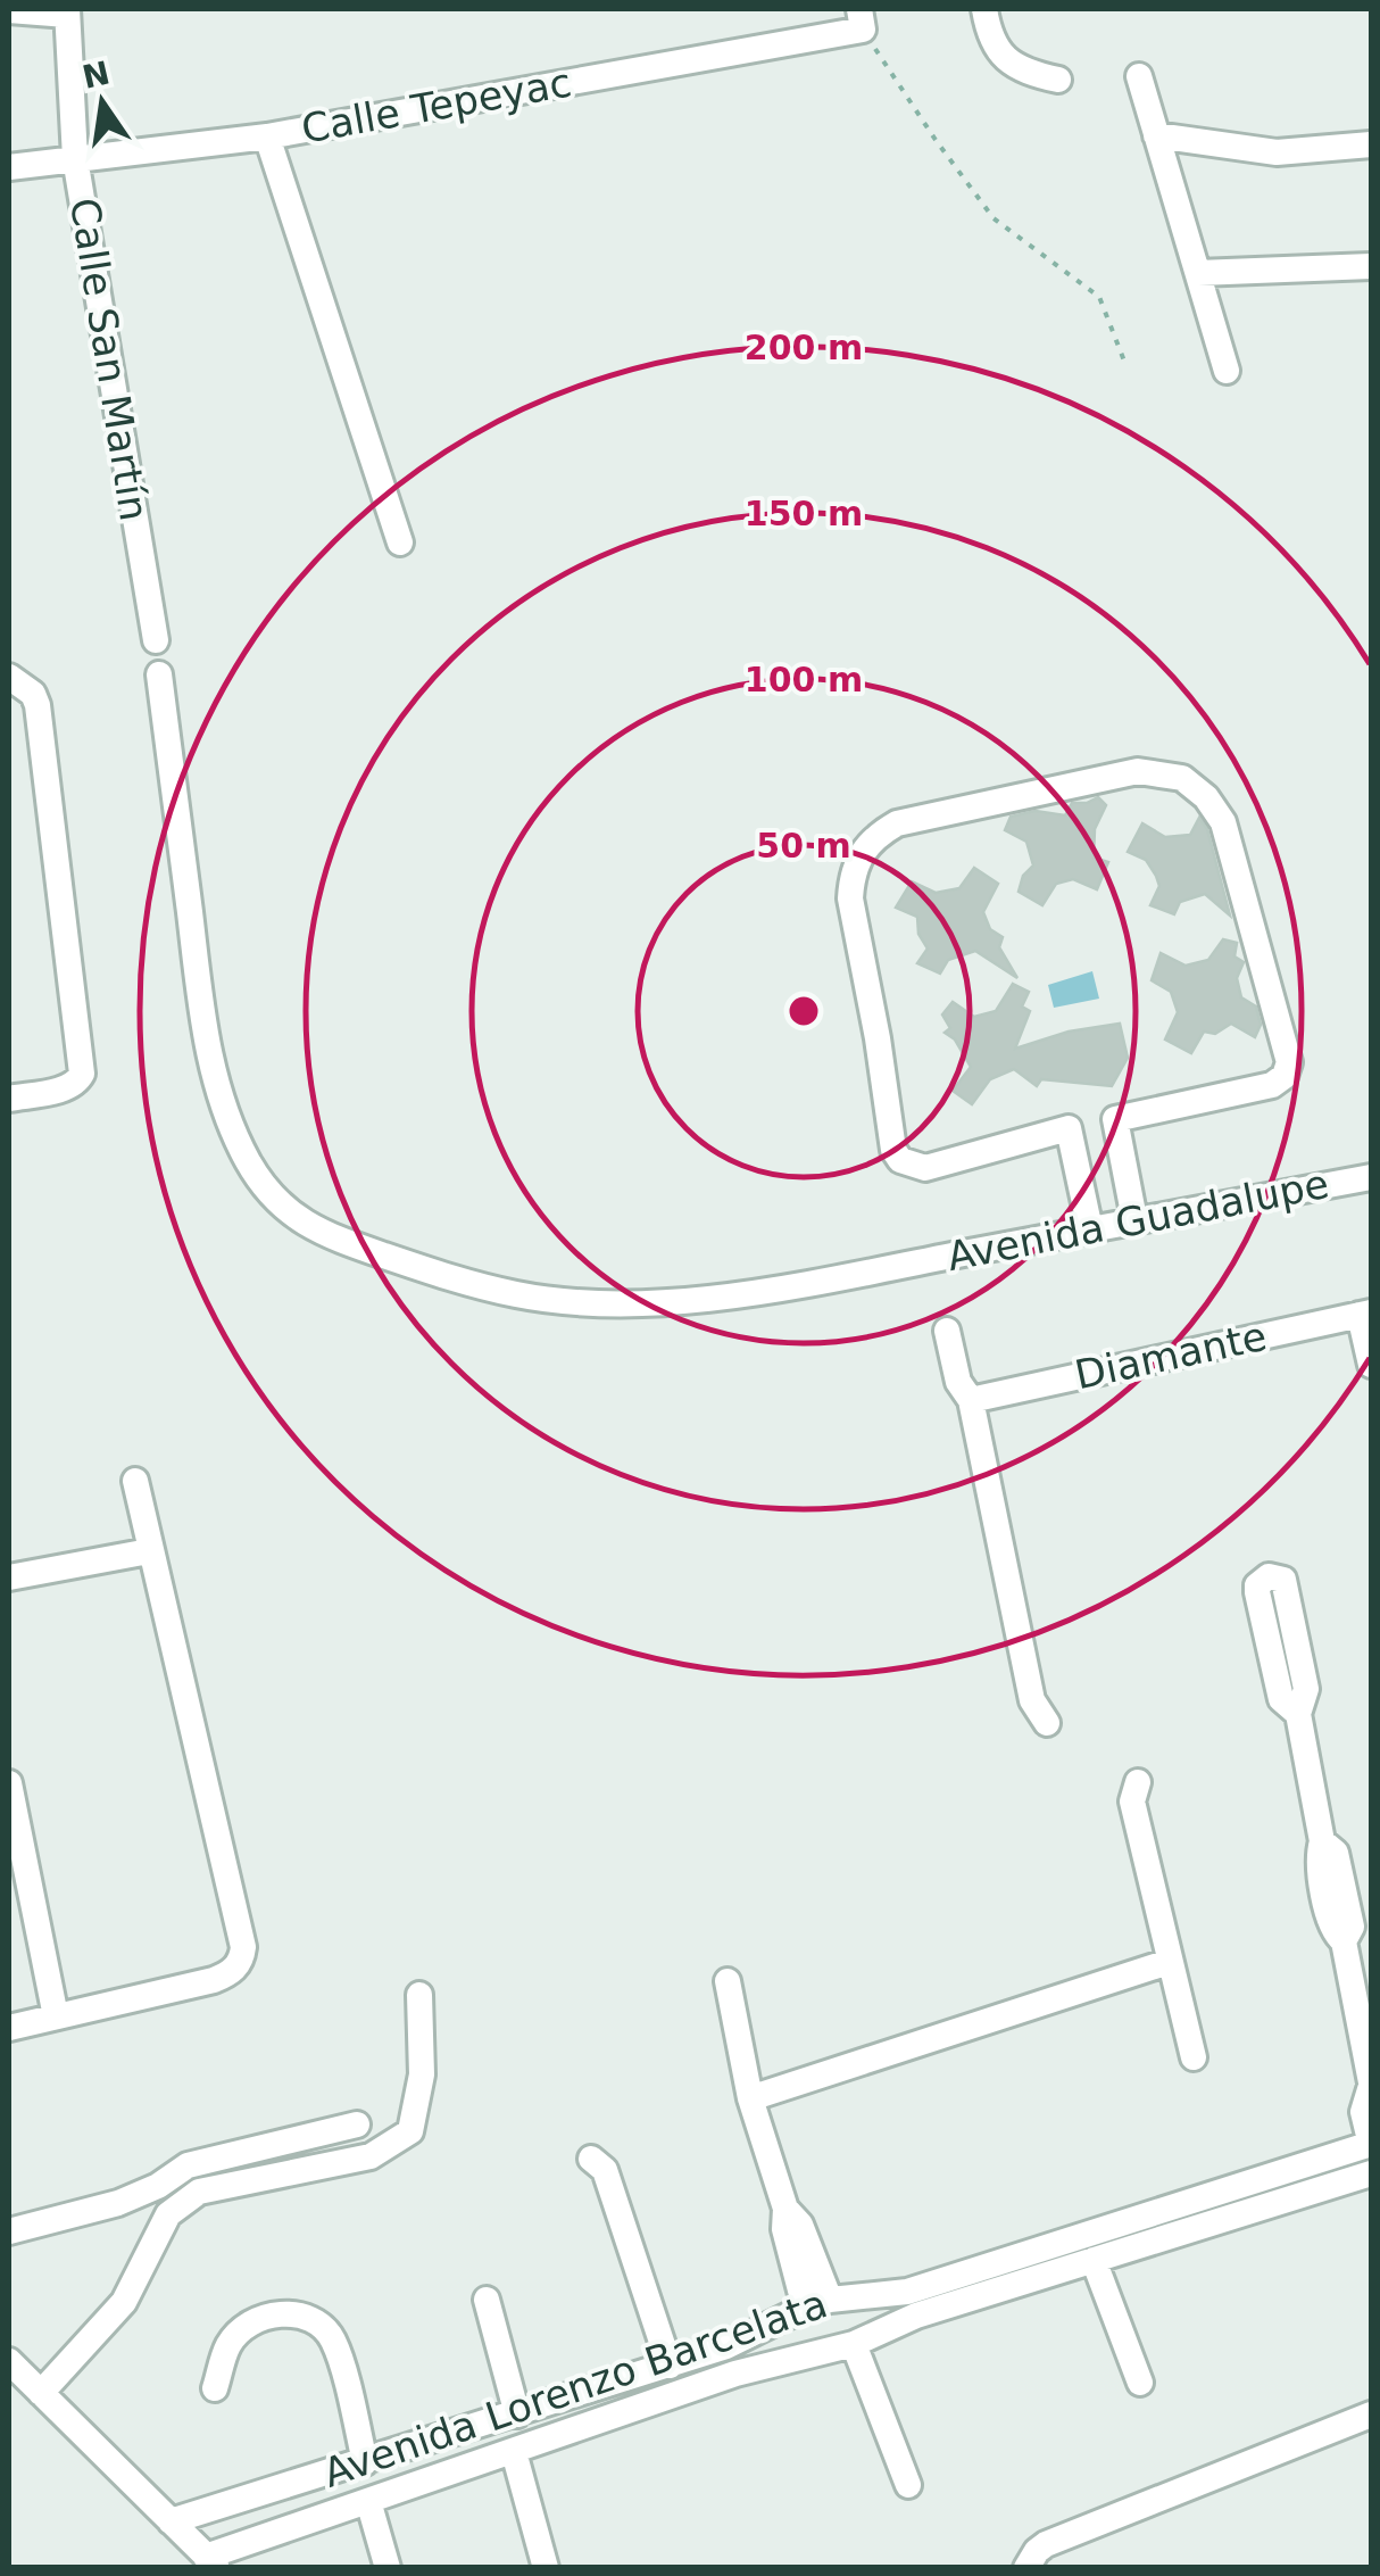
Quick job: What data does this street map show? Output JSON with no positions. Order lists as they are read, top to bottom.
{
  "streets": {
    "street": [
      "Calle Tepeyac",
      "Calle San Martín",
      "Avenida Guadalupe",
      "Diamante",
      "Avenida Lorenzo Barcelata"
    ]
  },
  "crossings": [
    ["Calle Tepeyac", "Calle San Martín"]
  ],
  "north": "top",
  "rings": [
    "200 m",
    "150 m",
    "100 m",
    "50 m"
  ]
}
